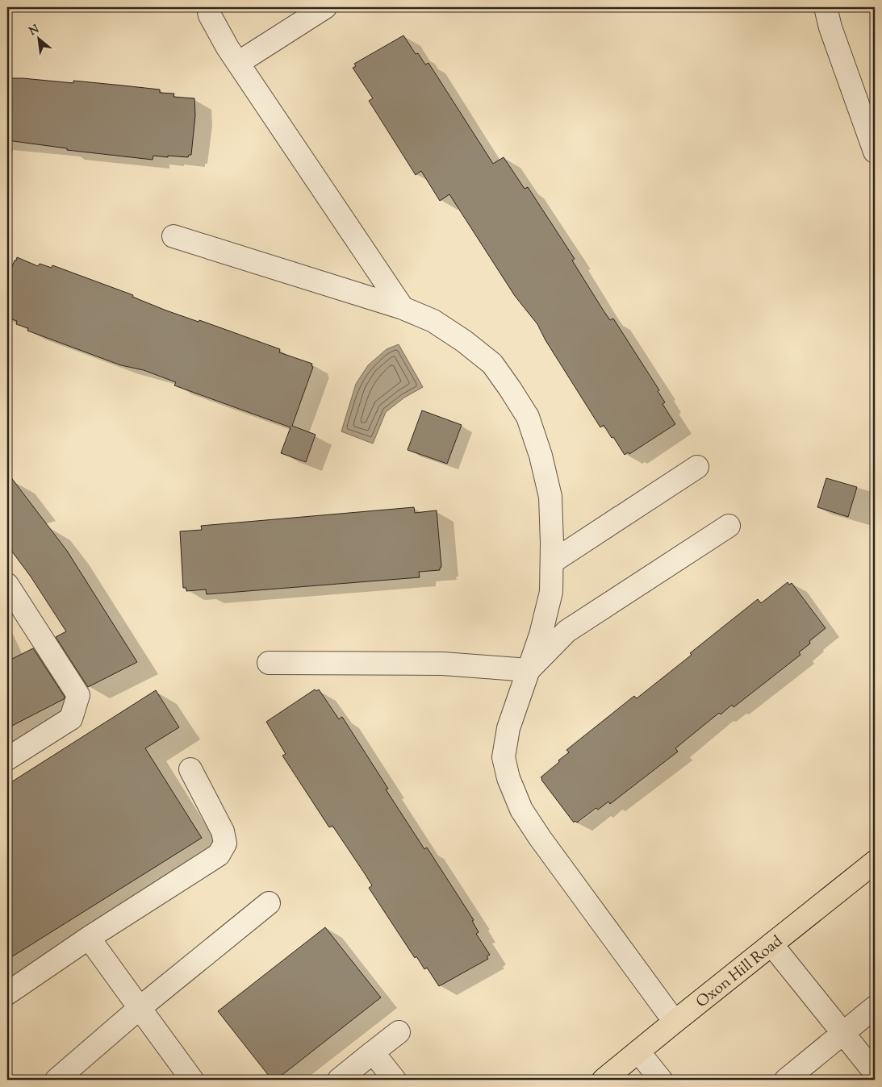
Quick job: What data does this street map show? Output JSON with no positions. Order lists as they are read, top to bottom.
{
  "streets": {
    "main road": ["Oxon Hill Road"]
  },
  "north": "top left"
}
